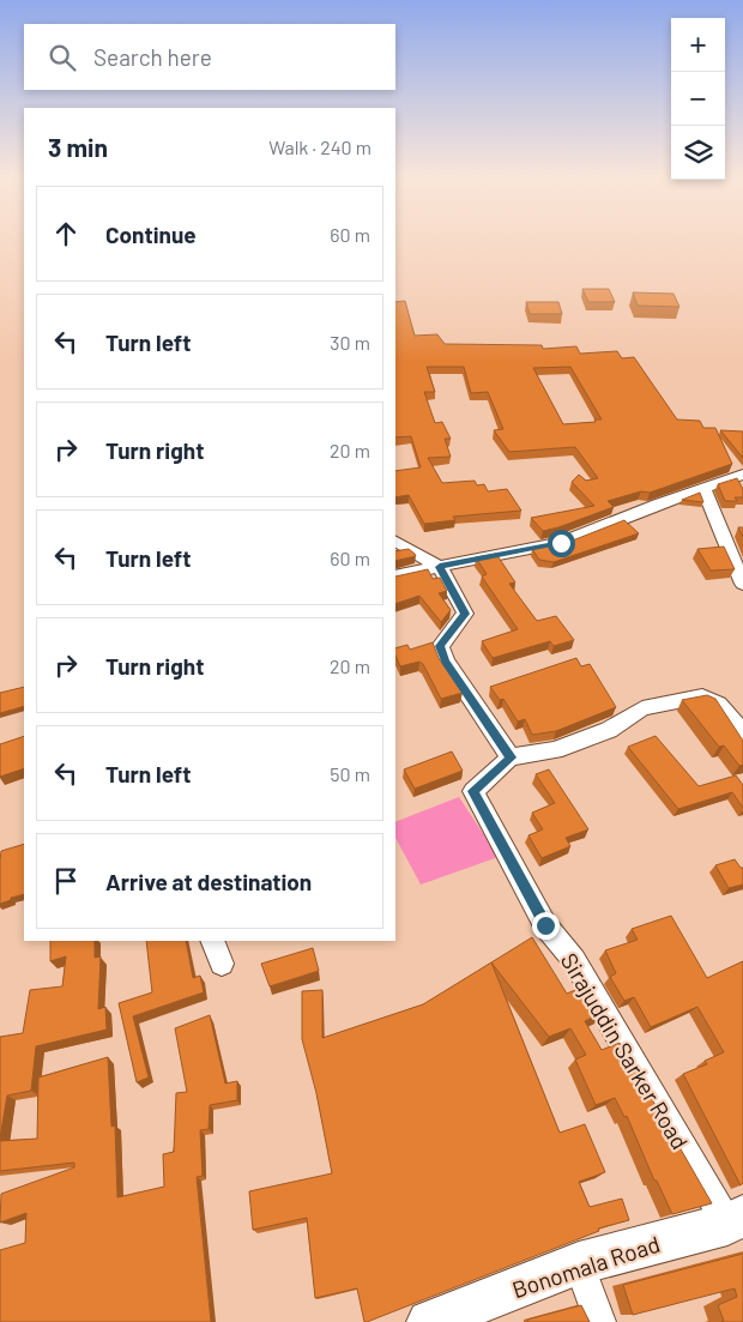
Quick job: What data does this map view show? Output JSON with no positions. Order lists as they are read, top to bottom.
{
  "streets": {
    "street": ["Sirajuddin Sarker Road", "Bonomala Road"]
  },
  "crossings": [
    ["Sirajuddin Sarker Road", "Bonomala Road"]
  ],
  "page": {
    "map_buttons": ["+", "−"],
    "search": "Search here",
    "heading": ["3 min", "Walk · 240 m"],
    "list": [
      ["Continue", "60 m"],
      ["Turn left", "30 m"],
      ["Turn right", "20 m"],
      ["Turn left", "60 m"],
      ["Turn right", "20 m"],
      ["Turn left", "50 m"],
      "Arrive at destination"
    ]
  }
}
